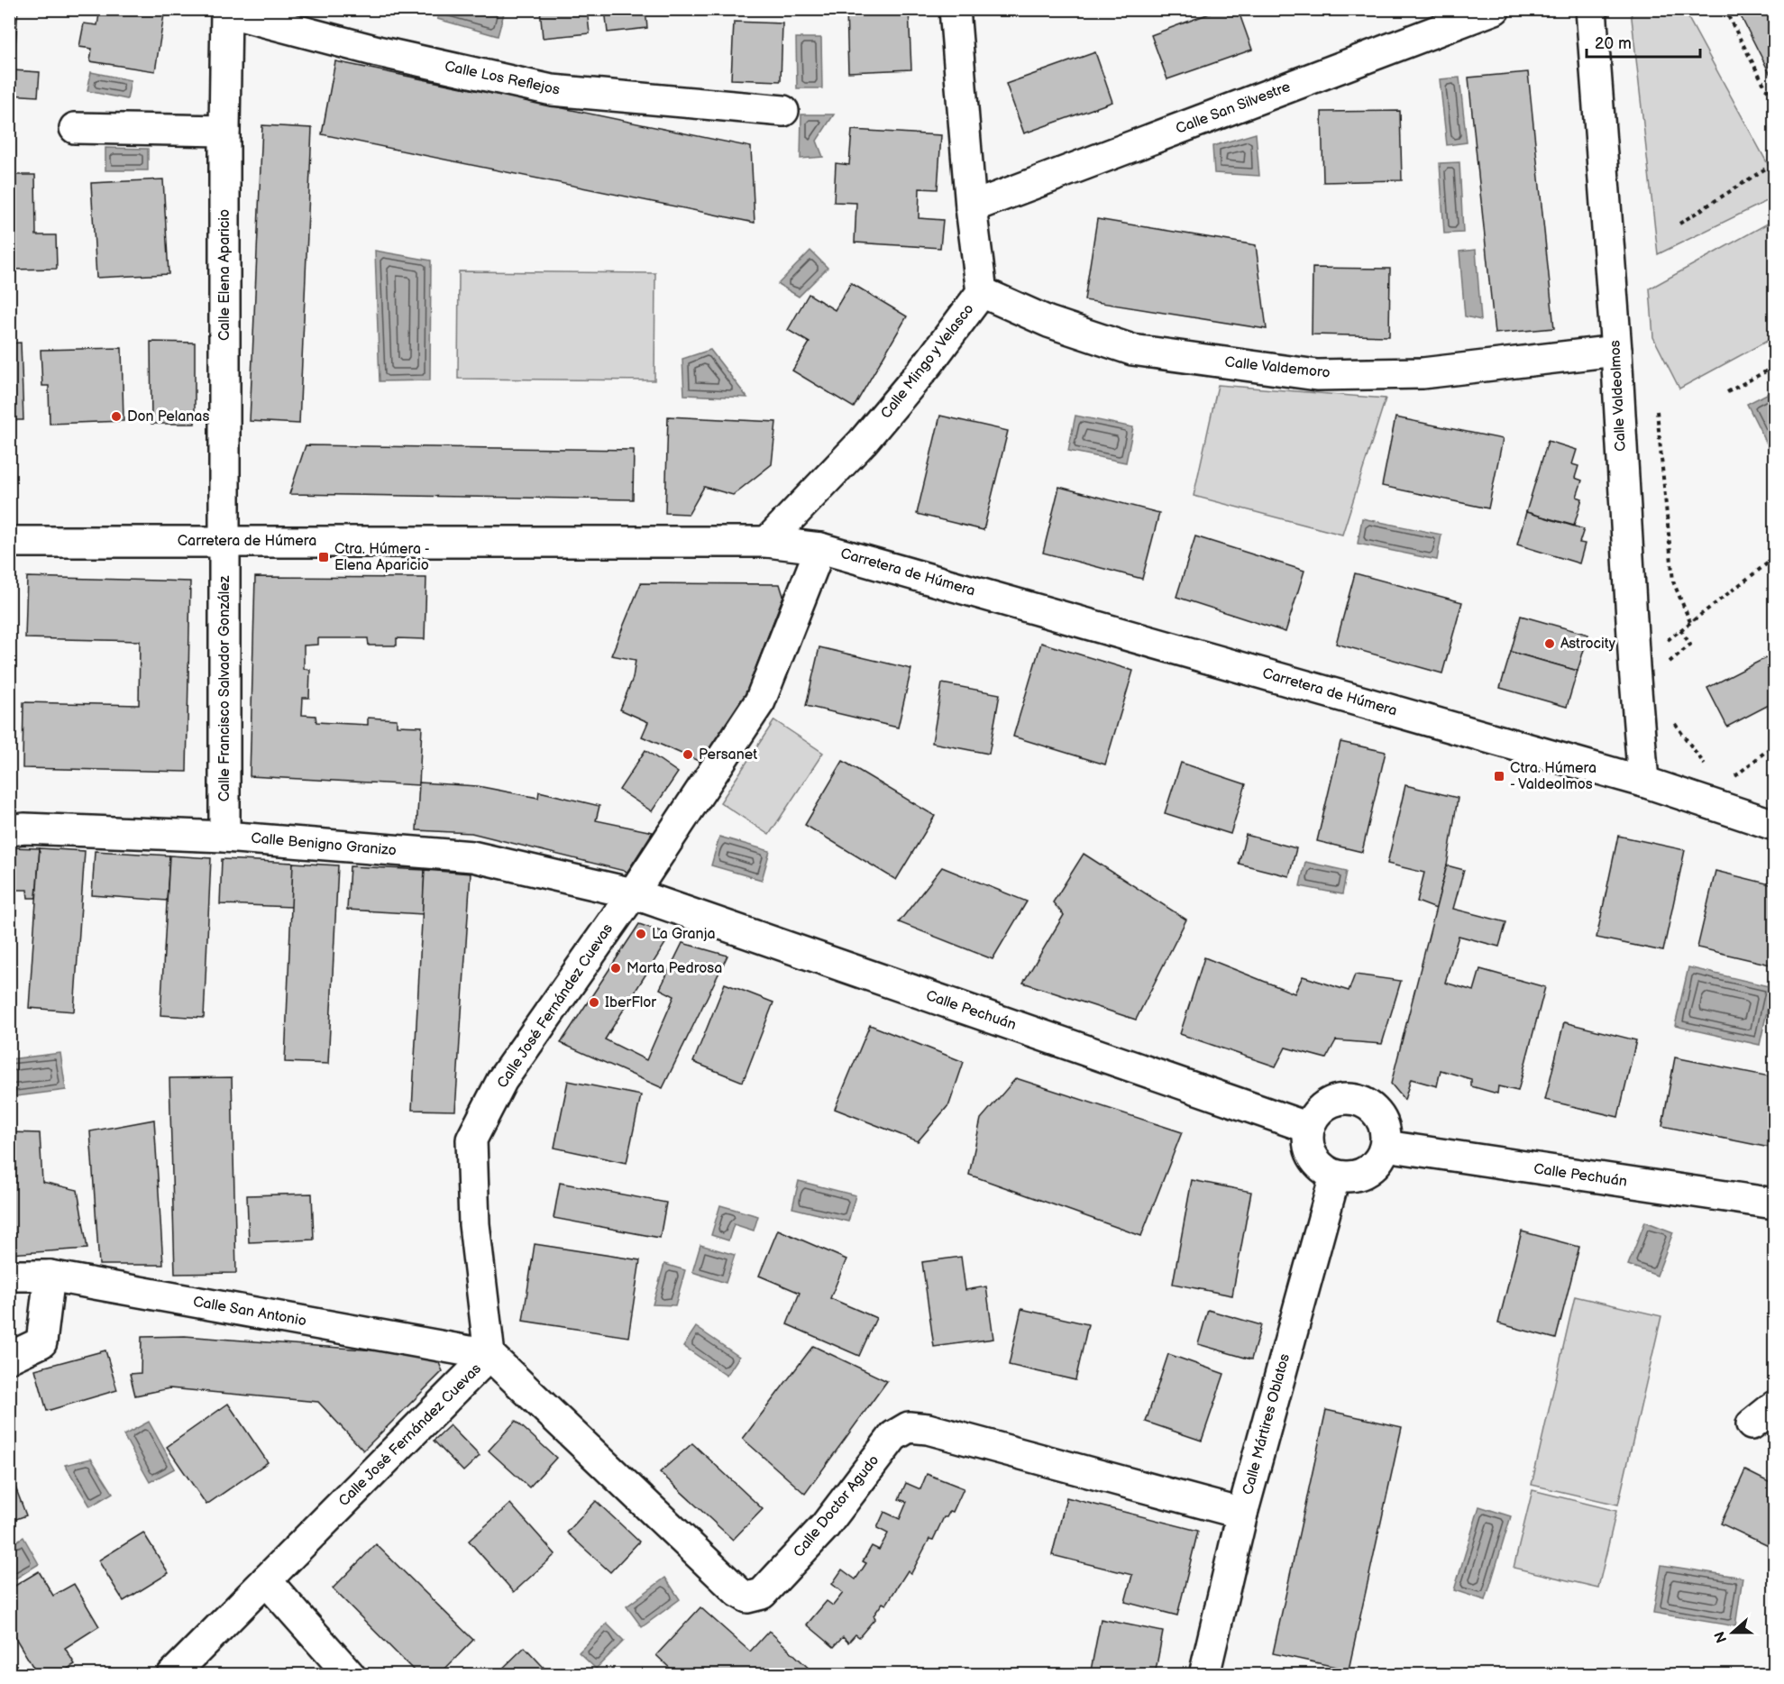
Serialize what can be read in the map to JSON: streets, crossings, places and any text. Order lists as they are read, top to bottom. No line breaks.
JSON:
{"streets":{"street":["Calle Los Reflejos","Calle San Silvestre","Calle Elena Aparicio","Calle Mingo y Velasco","Calle Valdemoro","Calle Valdeolmos","Carretera de Húmera","Calle Francisco Salvador González","Calle Benigno Granizo","Calle José Fernández Cuevas","Calle Pechuán","Calle San Antonio","Calle Mártires Oblatos","Calle Doctor Agudo"]},"crossings":[["Calle Los Reflejos","Calle Elena Aparicio"],["Calle San Silvestre","Calle Mingo y Velasco"],["Calle Elena Aparicio","Carretera de Húmera"],["Calle Elena Aparicio","Calle Francisco Salvador González"],["Calle Mingo y Velasco","Calle Valdemoro"],["Calle Mingo y Velasco","Carretera de Húmera"],["Calle Valdemoro","Calle Valdeolmos"],["Calle Valdeolmos","Carretera de Húmera"],["Carretera de Húmera","Calle Francisco Salvador González"],["Carretera de Húmera","Calle José Fernández Cuevas"],["Calle Francisco Salvador González","Calle Benigno Granizo"],["Calle Benigno Granizo","Calle José Fernández Cuevas"],["Calle Benigno Granizo","Calle Pechuán"],["Calle José Fernández Cuevas","Calle Pechuán"],["Calle José Fernández Cuevas","Calle San Antonio"],["Calle José Fernández Cuevas","Calle Doctor Agudo"],["Calle Pechuán","Calle Mártires Oblatos"],["Calle San Antonio","Calle Doctor Agudo"],["Calle Mártires Oblatos","Calle Doctor Agudo"]],"places":{"other":["Don Pelanas","Astrocity","Persanet","La Granja","Marta Pedrosa","IberFlor"],"transit":["Ctra. Húmera - Elena Aparicio","Ctra. Húmera - Valdeolmos"]},"scale_bar":"20 m","north":"left"}
